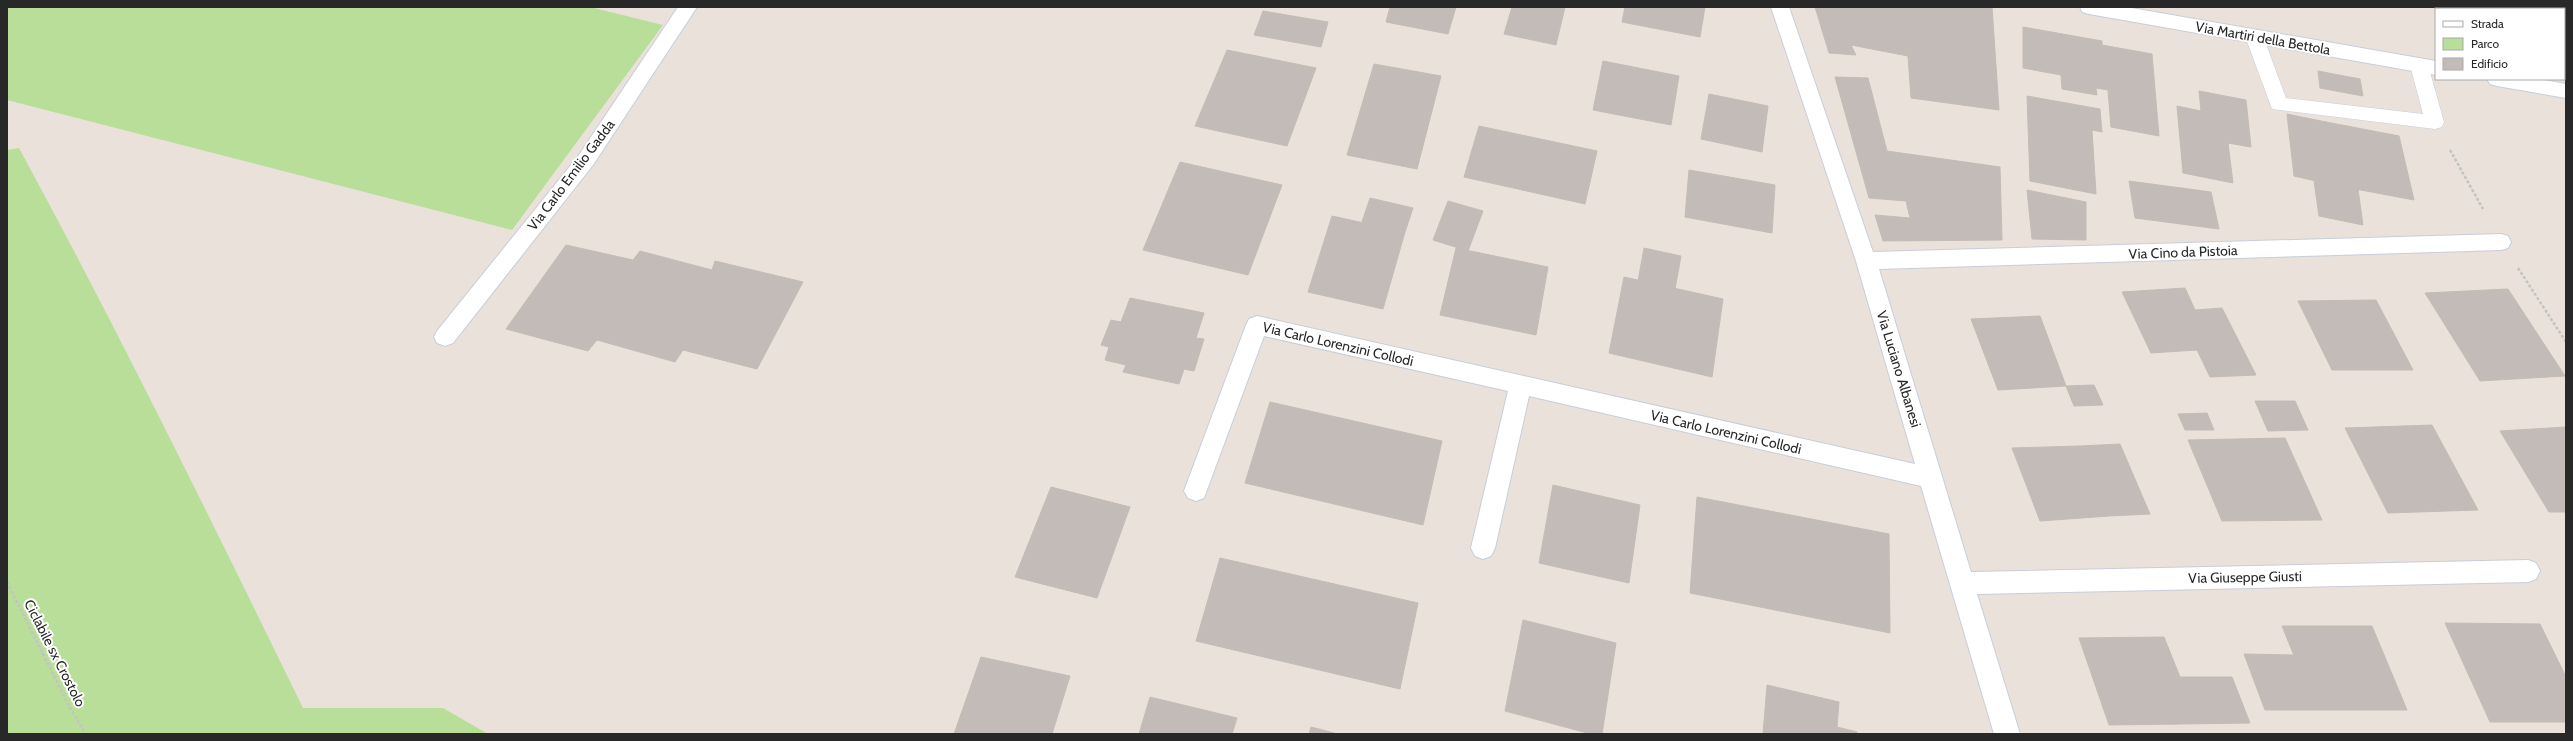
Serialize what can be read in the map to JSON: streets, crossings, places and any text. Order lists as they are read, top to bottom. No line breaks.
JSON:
{"streets":{"street":["Via Martiri della Bettola","Via Carlo Emilio Gadda","Via Cino da Pistoia","Via Carlo Lorenzini Collodi","Via Luciano Albanesi","Via Giuseppe Giusti"],"path":["Ciclabile sx Crostolo"]},"crossings":[["Via Cino da Pistoia","Via Luciano Albanesi"],["Via Carlo Lorenzini Collodi","Via Luciano Albanesi"],["Via Luciano Albanesi","Via Giuseppe Giusti"]],"legend":["Strada","Parco","Edificio"]}
